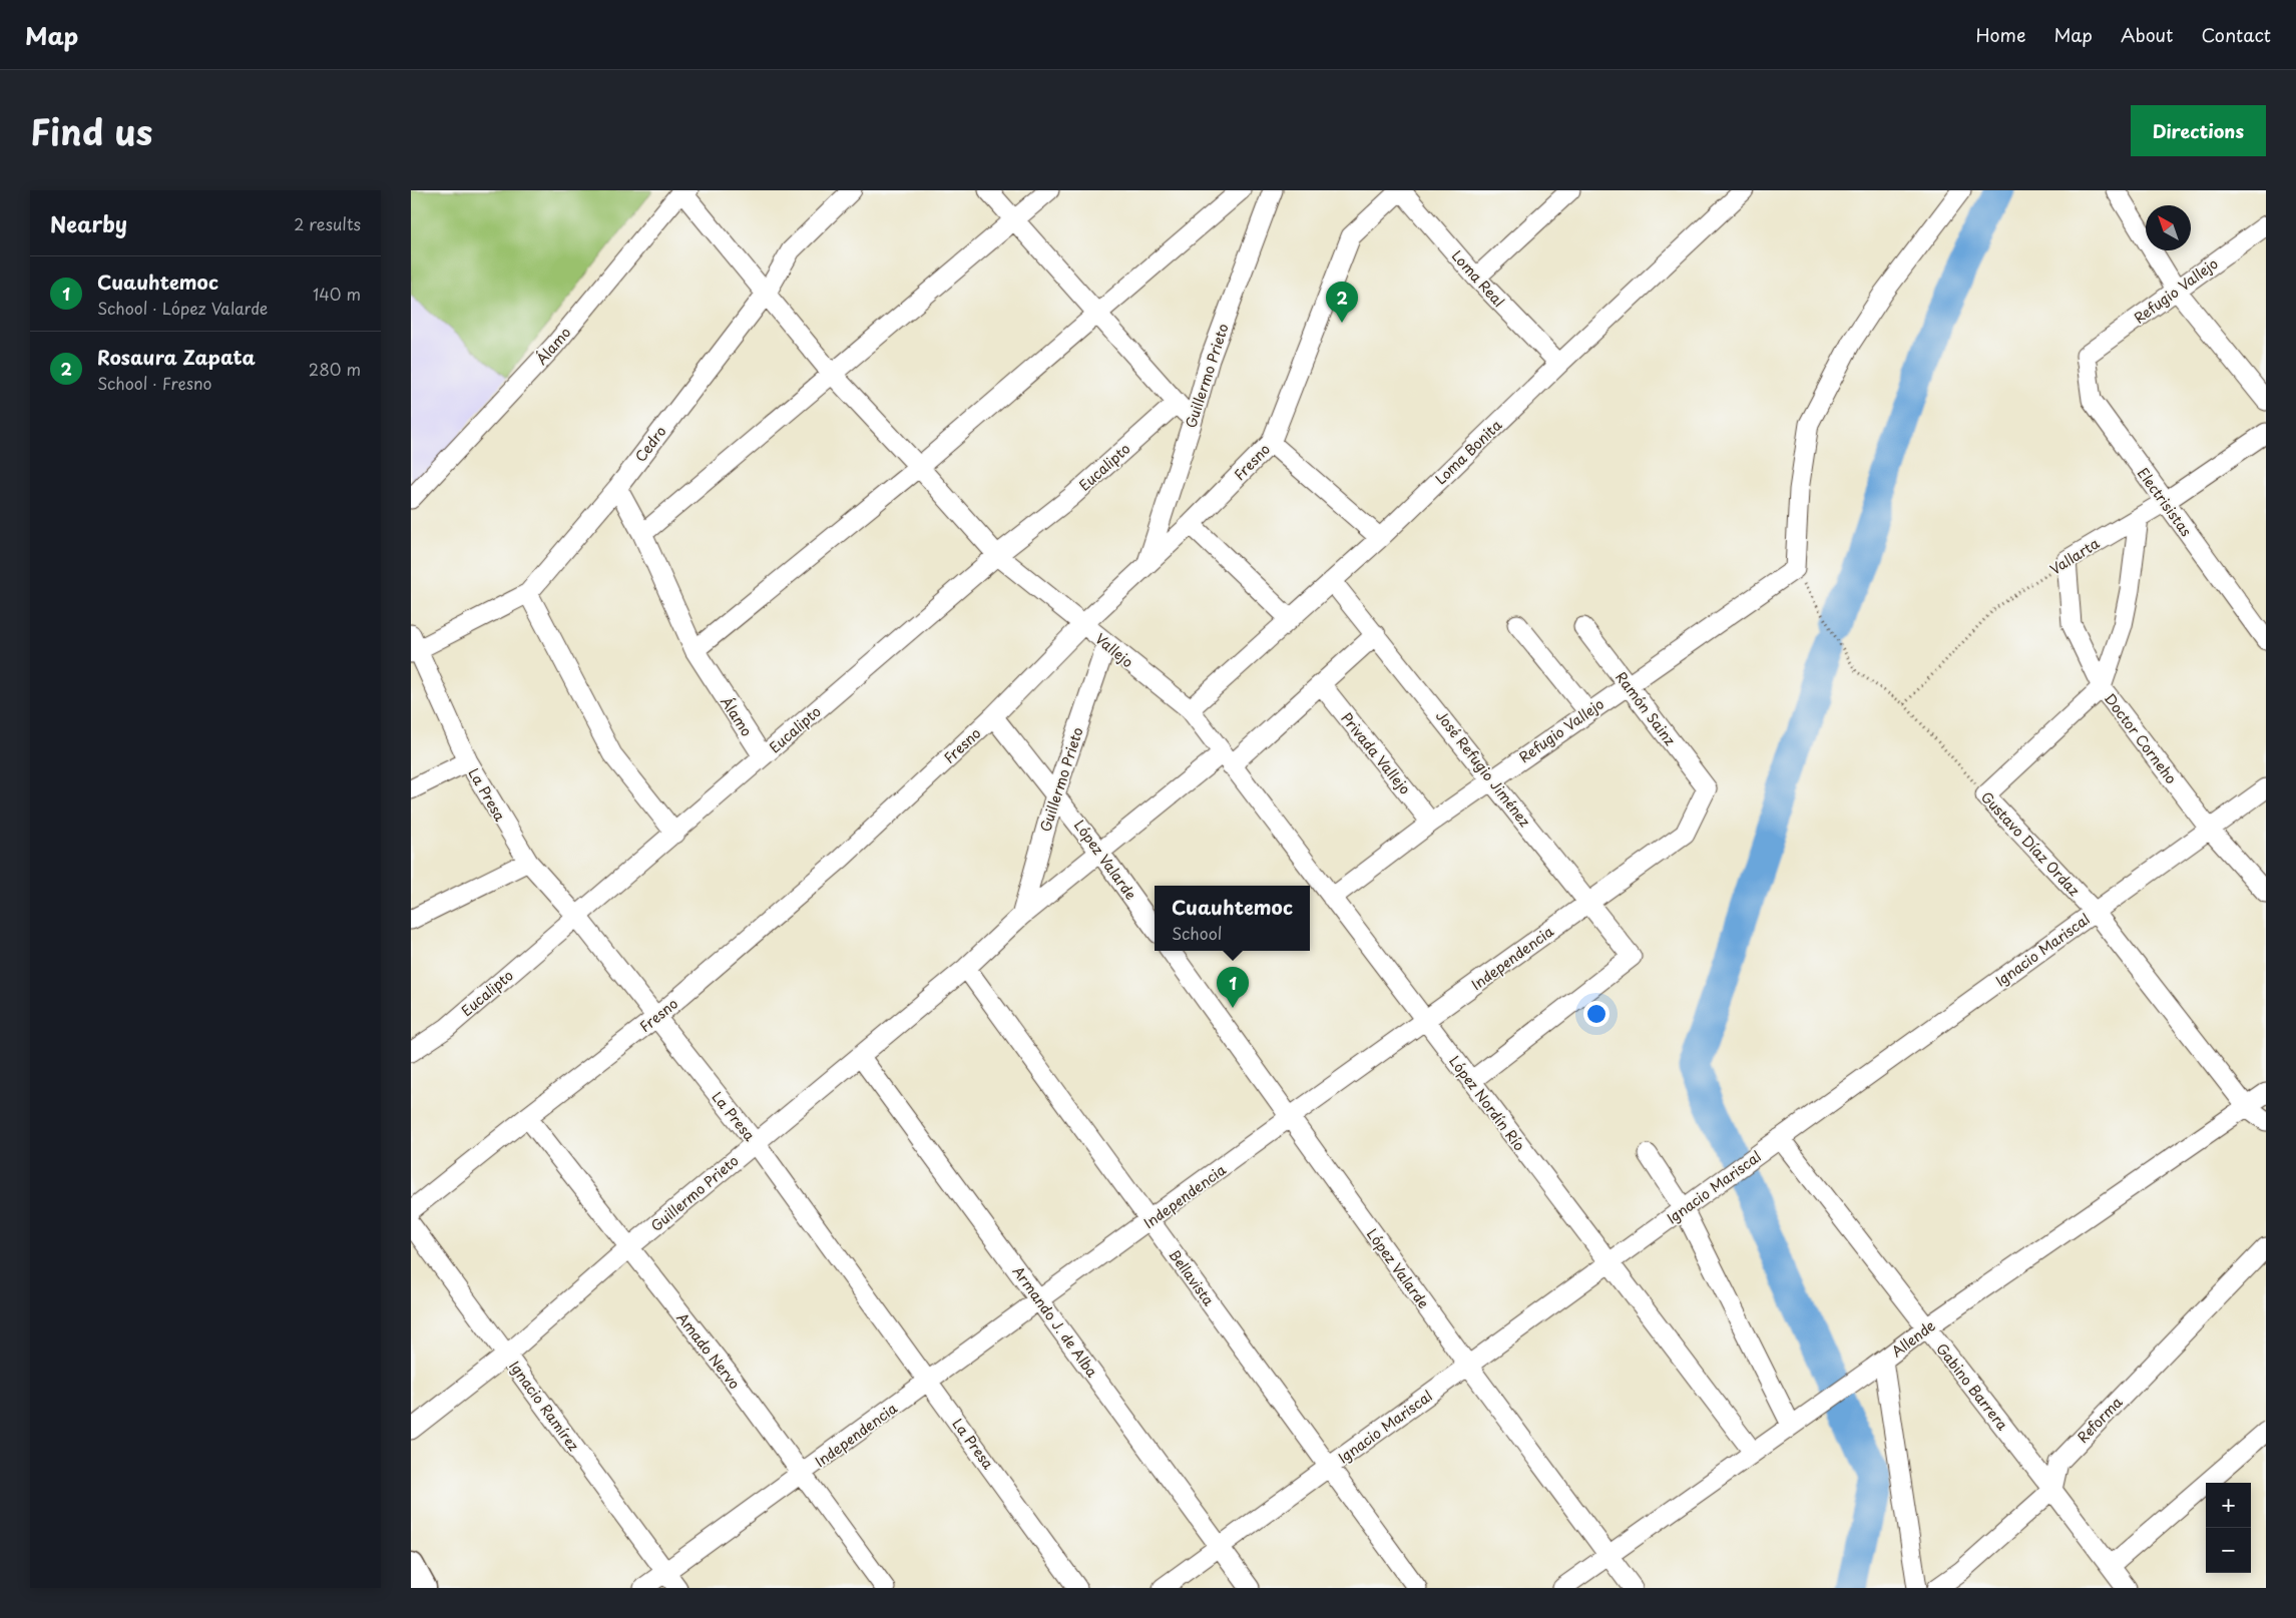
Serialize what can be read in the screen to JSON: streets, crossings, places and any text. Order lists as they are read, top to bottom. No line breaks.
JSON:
{"streets":{"street":["Loma Real","Refugio Vallejo","Álamo","Guillermo Prieto","Cedro","Loma Bonita","Fresno","Eucalipto","Electrisistas","Vallarta","Vallejo","Ramón Sainz","Doctor Corneho","Privada Vallejo","José Refugio Jiménez","La Presa","Gustavo Díaz Ordaz","López Valarde","Ignacio Mariscal","Independencia","López Nordín Río","Bellavista","Armando J. de Alba","Allende","Amado Nervo","Gabino Barrera","Ignacio Ramírez","Reforma"]},"crossings":[["Loma Real","Loma Bonita"],["Loma Real","Fresno"],["Refugio Vallejo","Electrisistas"],["Refugio Vallejo","Ramón Sainz"],["Refugio Vallejo","Privada Vallejo"],["Refugio Vallejo","José Refugio Jiménez"],["Refugio Vallejo","Gustavo Díaz Ordaz"],["Refugio Vallejo","López Nordín Río"],["Álamo","Cedro"],["Álamo","Eucalipto"],["Álamo","Vallejo"],["Guillermo Prieto","Fresno"],["Guillermo Prieto","Vallejo"],["Guillermo Prieto","Privada Vallejo"],["Guillermo Prieto","José Refugio Jiménez"],["Guillermo Prieto","La Presa"],["Guillermo Prieto","López Valarde"],["Guillermo Prieto","López Nordín Río"],["Guillermo Prieto","Bellavista"],["Guillermo Prieto","Armando J. de Alba"],["Guillermo Prieto","Amado Nervo"],["Guillermo Prieto","Ignacio Ramírez"],["Cedro","Vallejo"],["Cedro","La Presa"],["Loma Bonita","Vallejo"],["Loma Bonita","José Refugio Jiménez"],["Fresno","Vallejo"],["Fresno","La Presa"],["Fresno","López Valarde"],["Fresno","Amado Nervo"],["Eucalipto","Vallejo"],["Eucalipto","La Presa"],["Electrisistas","Vallarta"],["Vallarta","Doctor Corneho"],["Vallarta","Gustavo Díaz Ordaz"],["Vallejo","López Nordín Río"],["Ramón Sainz","Independencia"],["Doctor Corneho","Ignacio Mariscal"],["José Refugio Jiménez","Independencia"],["José Refugio Jiménez","López Nordín Río"],["La Presa","Independencia"],["Gustavo Díaz Ordaz","Ignacio Mariscal"],["Gustavo Díaz Ordaz","Allende"],["López Valarde","Ignacio Mariscal"],["López Valarde","Independencia"],["López Valarde","Allende"],["Ignacio Mariscal","López Nordín Río"],["Ignacio Mariscal","Bellavista"],["Ignacio Mariscal","Armando J. de Alba"],["Ignacio Mariscal","Gabino Barrera"],["Independencia","López Nordín Río"],["Independencia","Bellavista"],["Independencia","Armando J. de Alba"],["Independencia","Amado Nervo"],["Independencia","Ignacio Ramírez"],["López Nordín Río","Allende"],["Allende","Gabino Barrera"],["Gabino Barrera","Reforma"]],"north":"top left","page":{"header":"Map","nav":["Home","Map","About","Contact"],"title":"Find us","buttons":"Directions","heading":["Nearby","2 results"],"list":[{"mark":"1","name":"Cuauhtemoc","note":"School · López Valarde","value":"140 m"},{"mark":"2","name":"Rosaura Zapata","note":"School · Fresno","value":"280 m"}],"pins":["2","1"],"popup":["Cuauhtemoc","School"],"map_buttons":["+","−"]}}
